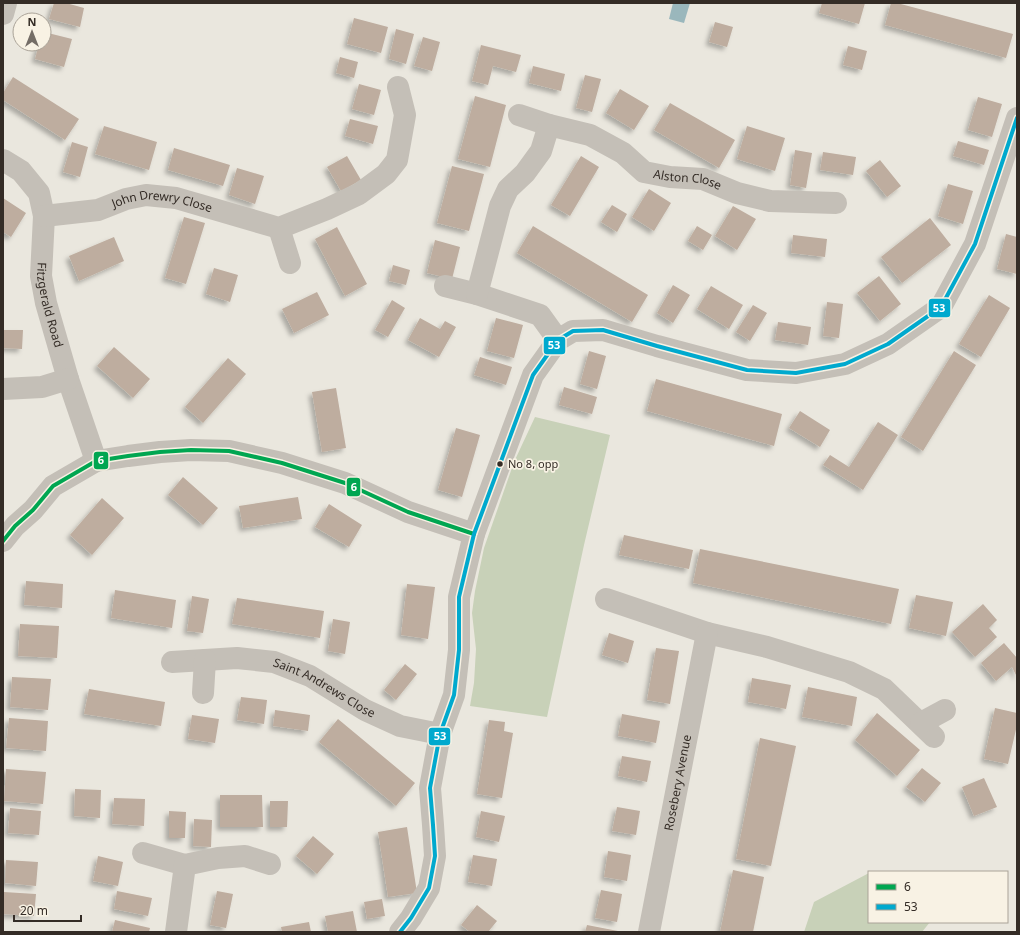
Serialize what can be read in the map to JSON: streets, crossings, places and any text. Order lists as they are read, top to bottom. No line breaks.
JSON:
{"streets":{"street":["Alston Close","John Drewry Close","Fitzgerald Road","Saint Andrews Close","Rosebery Avenue"]},"crossings":[["John Drewry Close","Fitzgerald Road"]],"places":["No 8, opp"],"lines":["transit line 53","transit line 6"],"legend":["6","53"],"scale_bar":"20 m","north":"top"}
